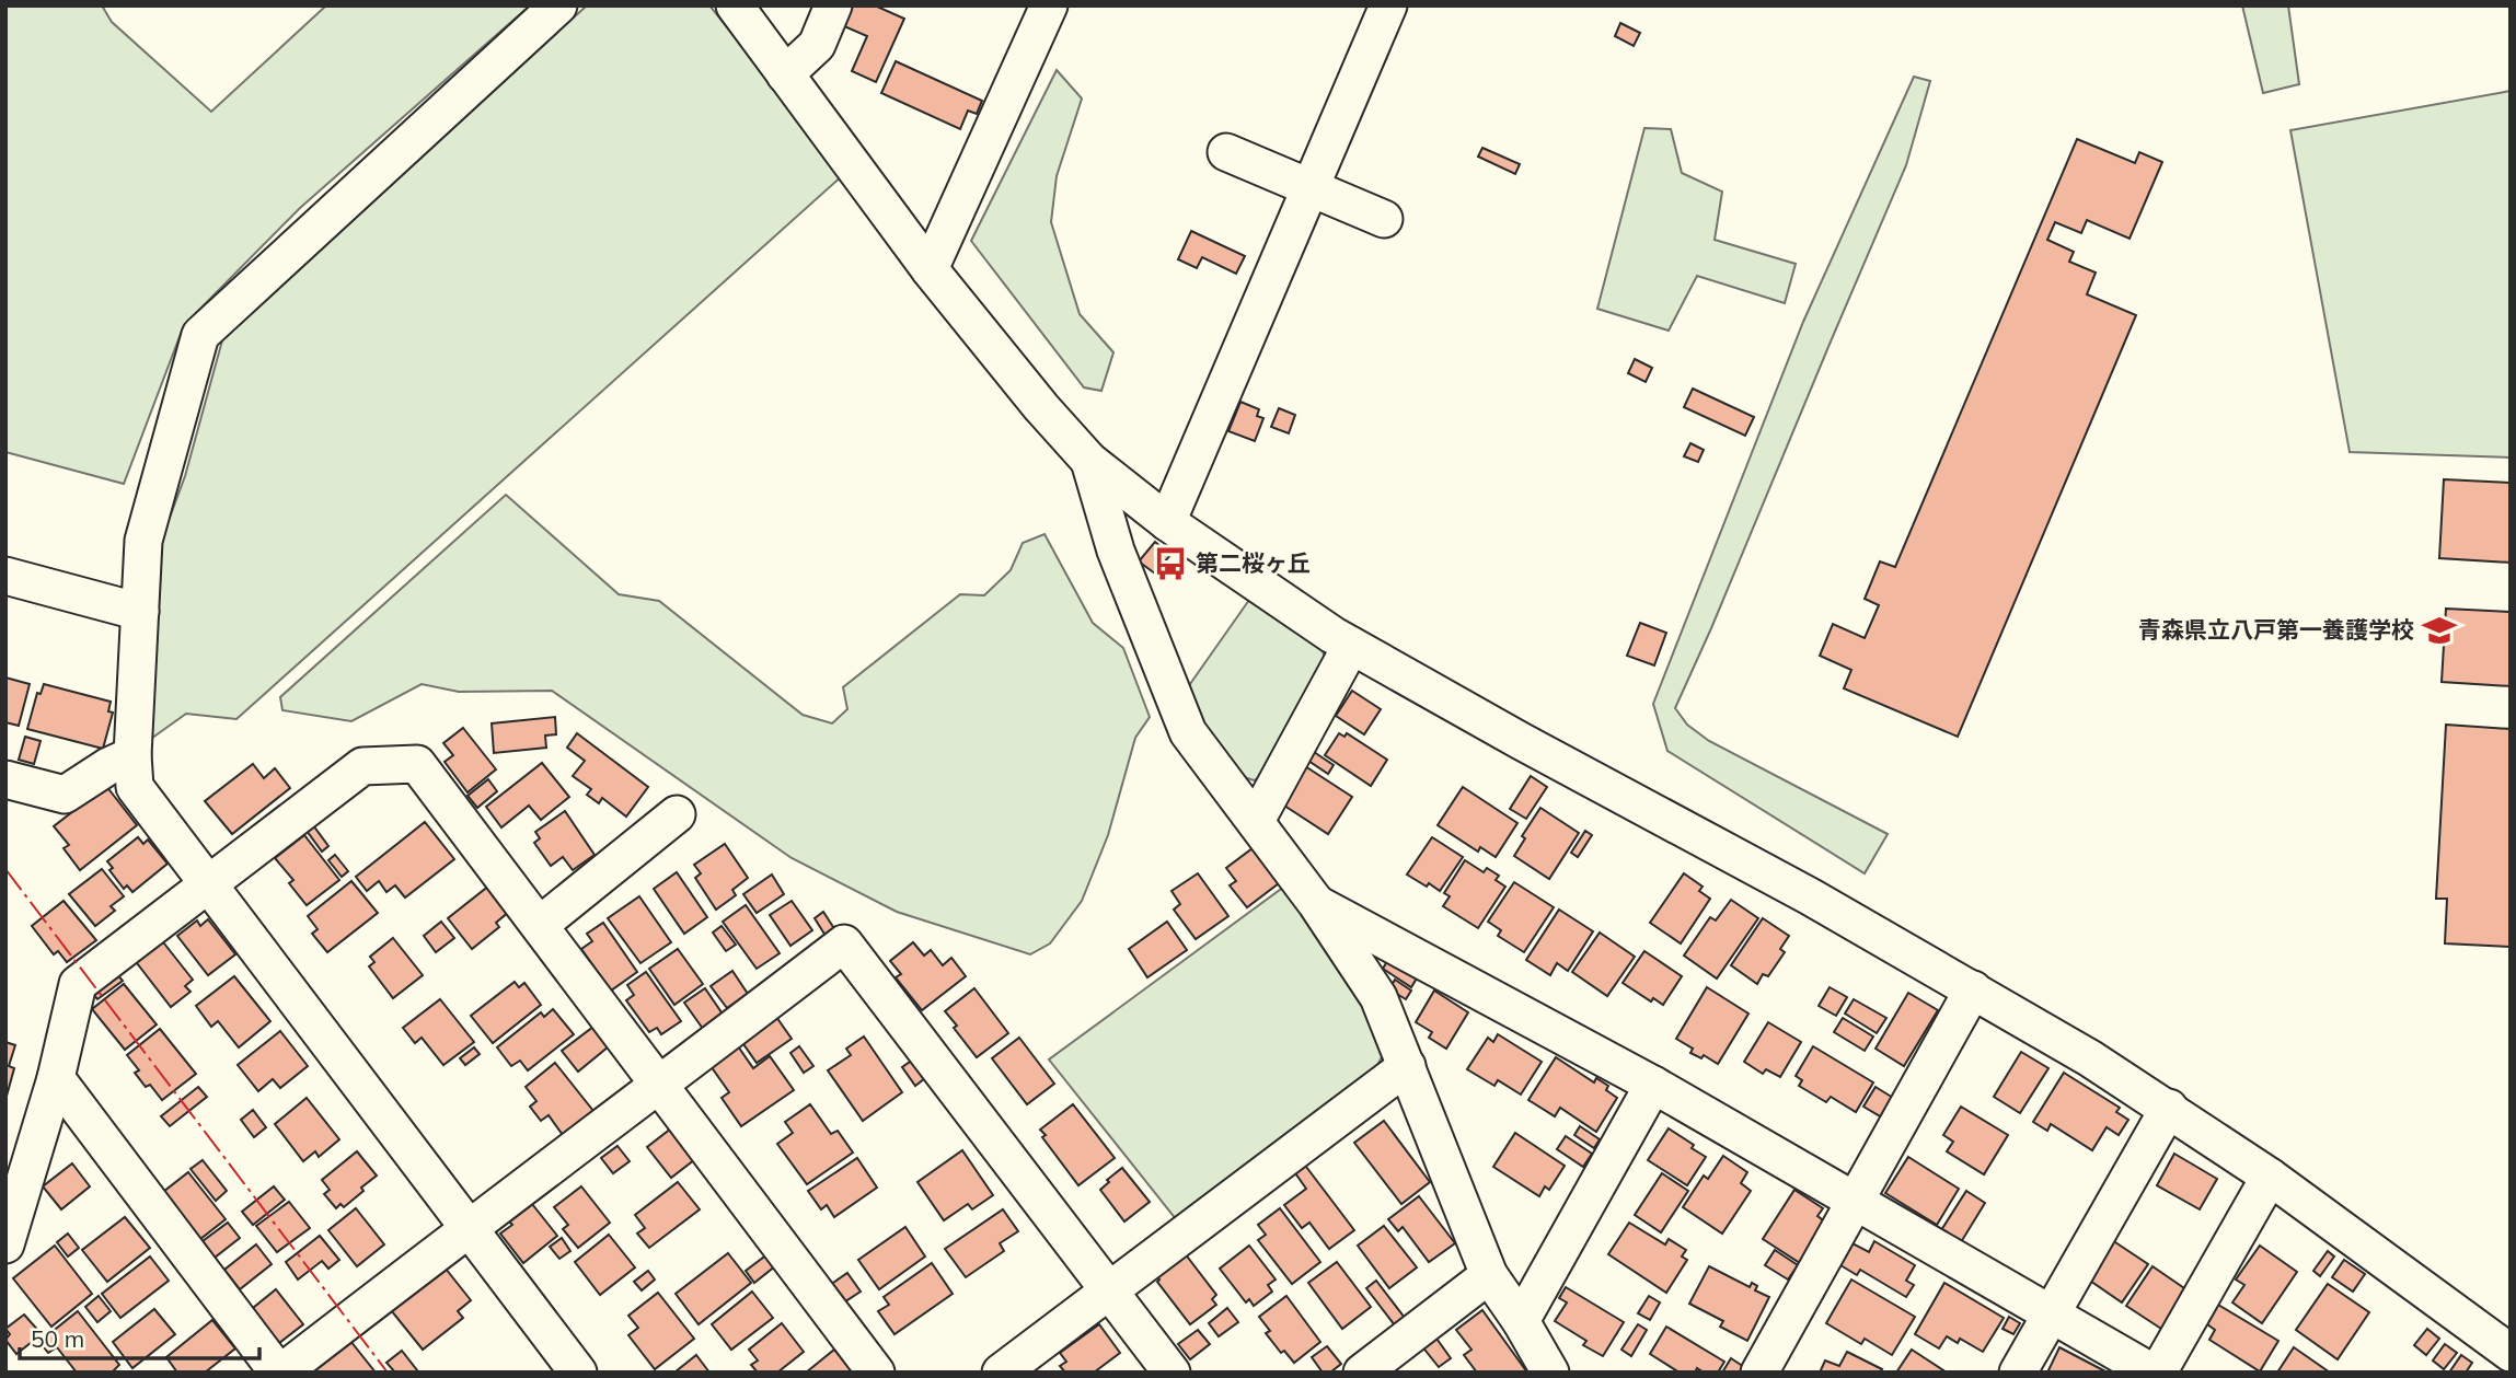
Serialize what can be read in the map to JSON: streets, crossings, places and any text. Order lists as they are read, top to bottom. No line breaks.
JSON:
{"places":{"bus stop":["第二桜ヶ丘"],"school or university":["青森県立八戸第一養護学校"]},"scale_bar":"50 m"}
